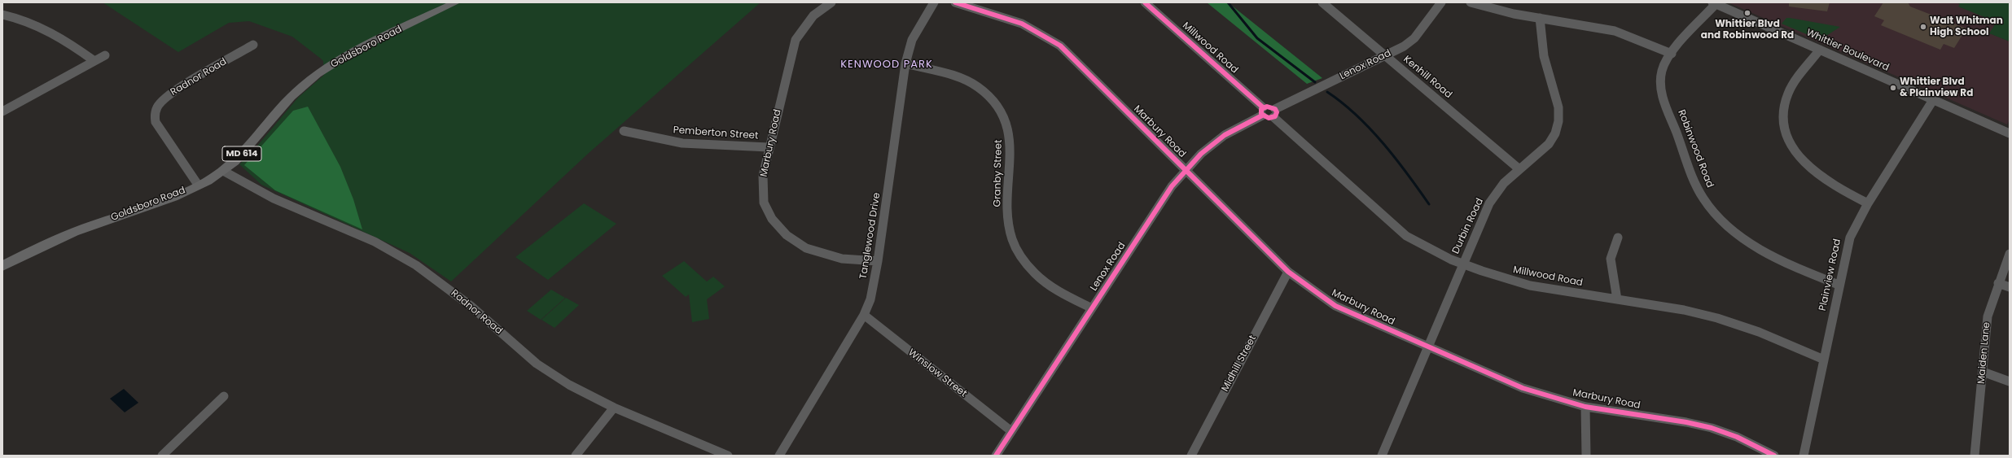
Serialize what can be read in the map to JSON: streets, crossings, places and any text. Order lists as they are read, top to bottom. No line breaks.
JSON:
{"streets":{"main road":["Goldsboro Road","MD 614"],"street":["Millwood Road","Whittier Boulevard","Lenox Road","Radnor Road","Kenhill Road","Marbury Road","Pemberton Street","Robinwood Road","Granby Street","Durbin Road","Tanglewood Drive","Plainview Road","Maiden Lane","Midhill Street","Winslow Street"]},"crossings":[["Goldsboro Road","Radnor Road"],["Millwood Road","Lenox Road"],["Millwood Road","Durbin Road"],["Millwood Road","Plainview Road"],["Whittier Boulevard","Robinwood Road"],["Whittier Boulevard","Plainview Road"],["Lenox Road","Kenhill Road"],["Lenox Road","Marbury Road"],["Lenox Road","Granby Street"],["Lenox Road","Winslow Street"],["Kenhill Road","Durbin Road"],["Marbury Road","Pemberton Street"],["Marbury Road","Durbin Road"],["Marbury Road","Tanglewood Drive"],["Marbury Road","Midhill Street"],["Robinwood Road","Plainview Road"],["Granby Street","Tanglewood Drive"],["Tanglewood Drive","Winslow Street"]],"districts":["KENWOOD PARK"],"places":["Whittier Blvd and Robinwood Rd","Walt Whitman High School","Whittier Blvd & Plainview Rd"]}
